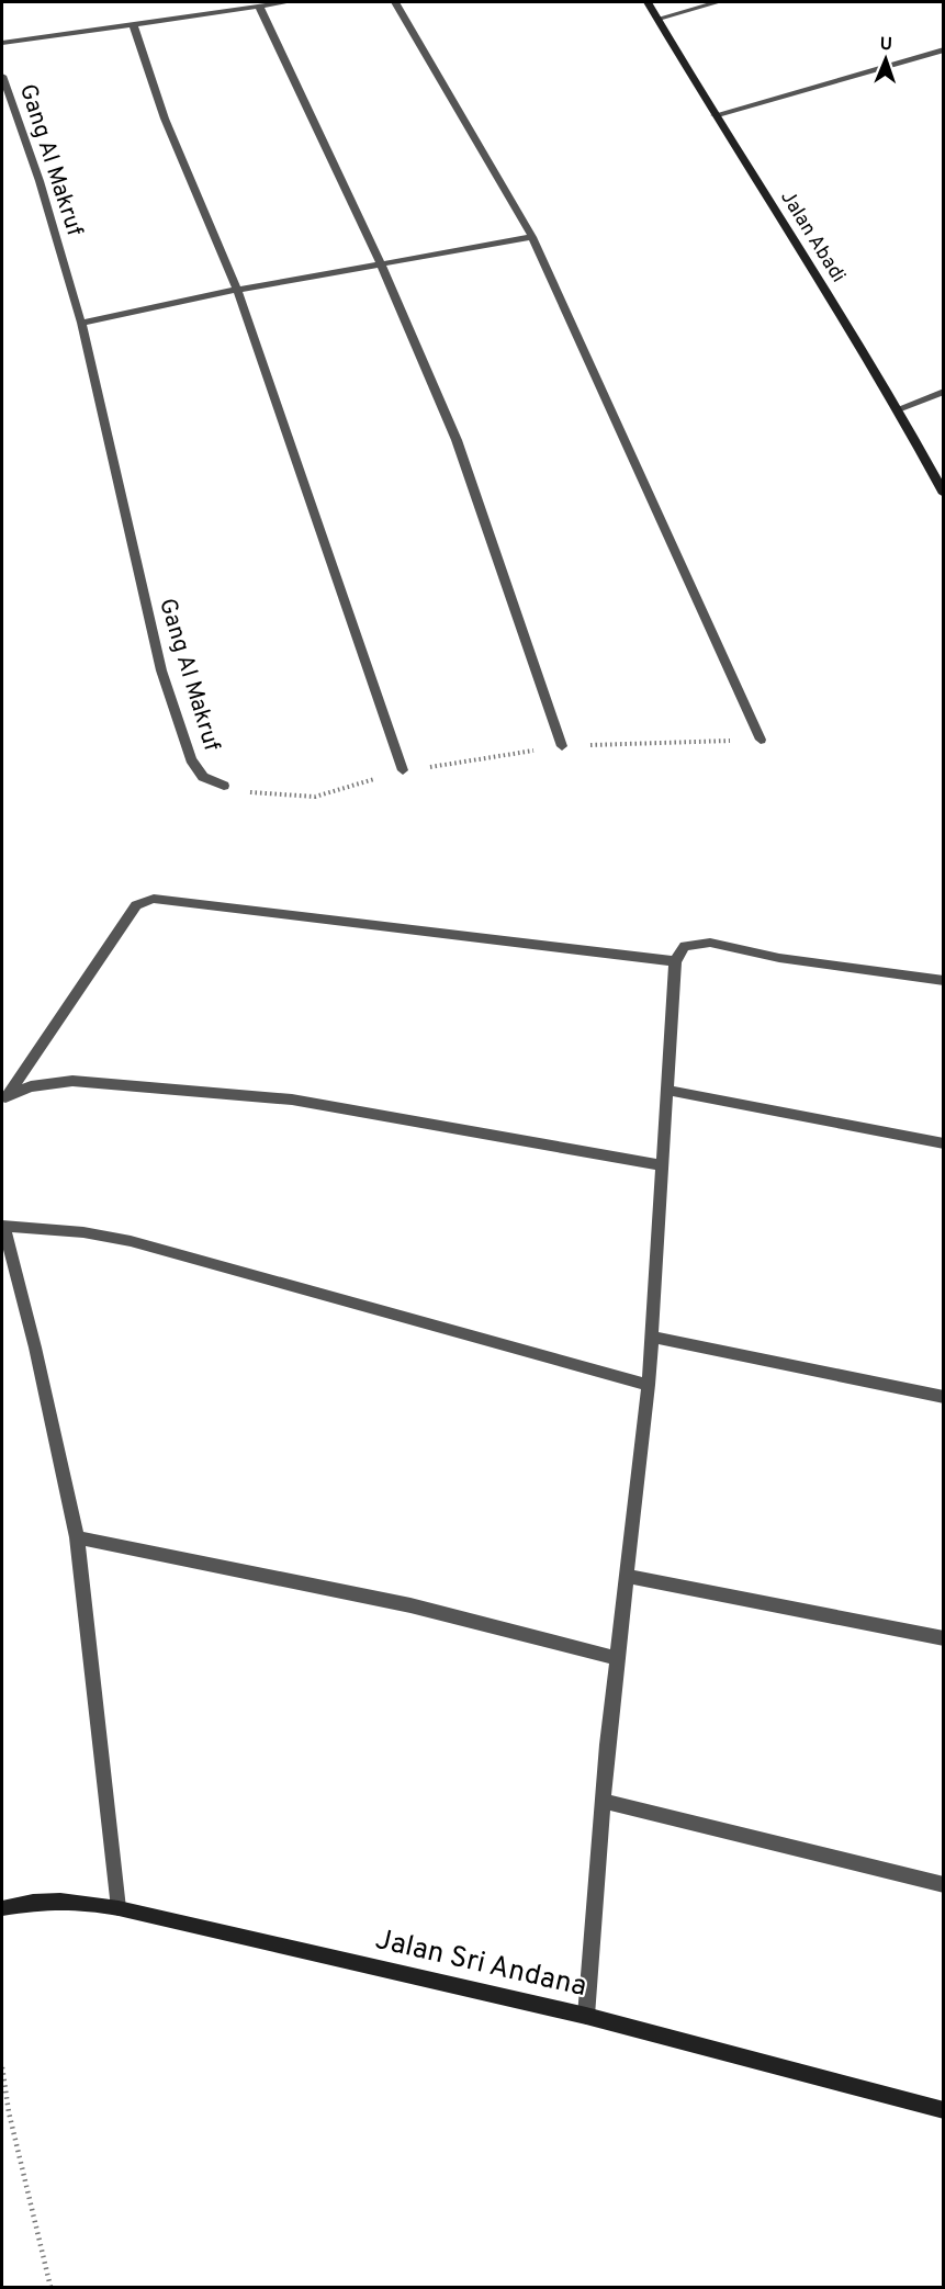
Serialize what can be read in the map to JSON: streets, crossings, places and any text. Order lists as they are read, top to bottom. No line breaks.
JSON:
{"streets":{"street":["Gang Al Makruf","Jalan Abadi","Jalan Sri Andana"]},"north":"top"}
